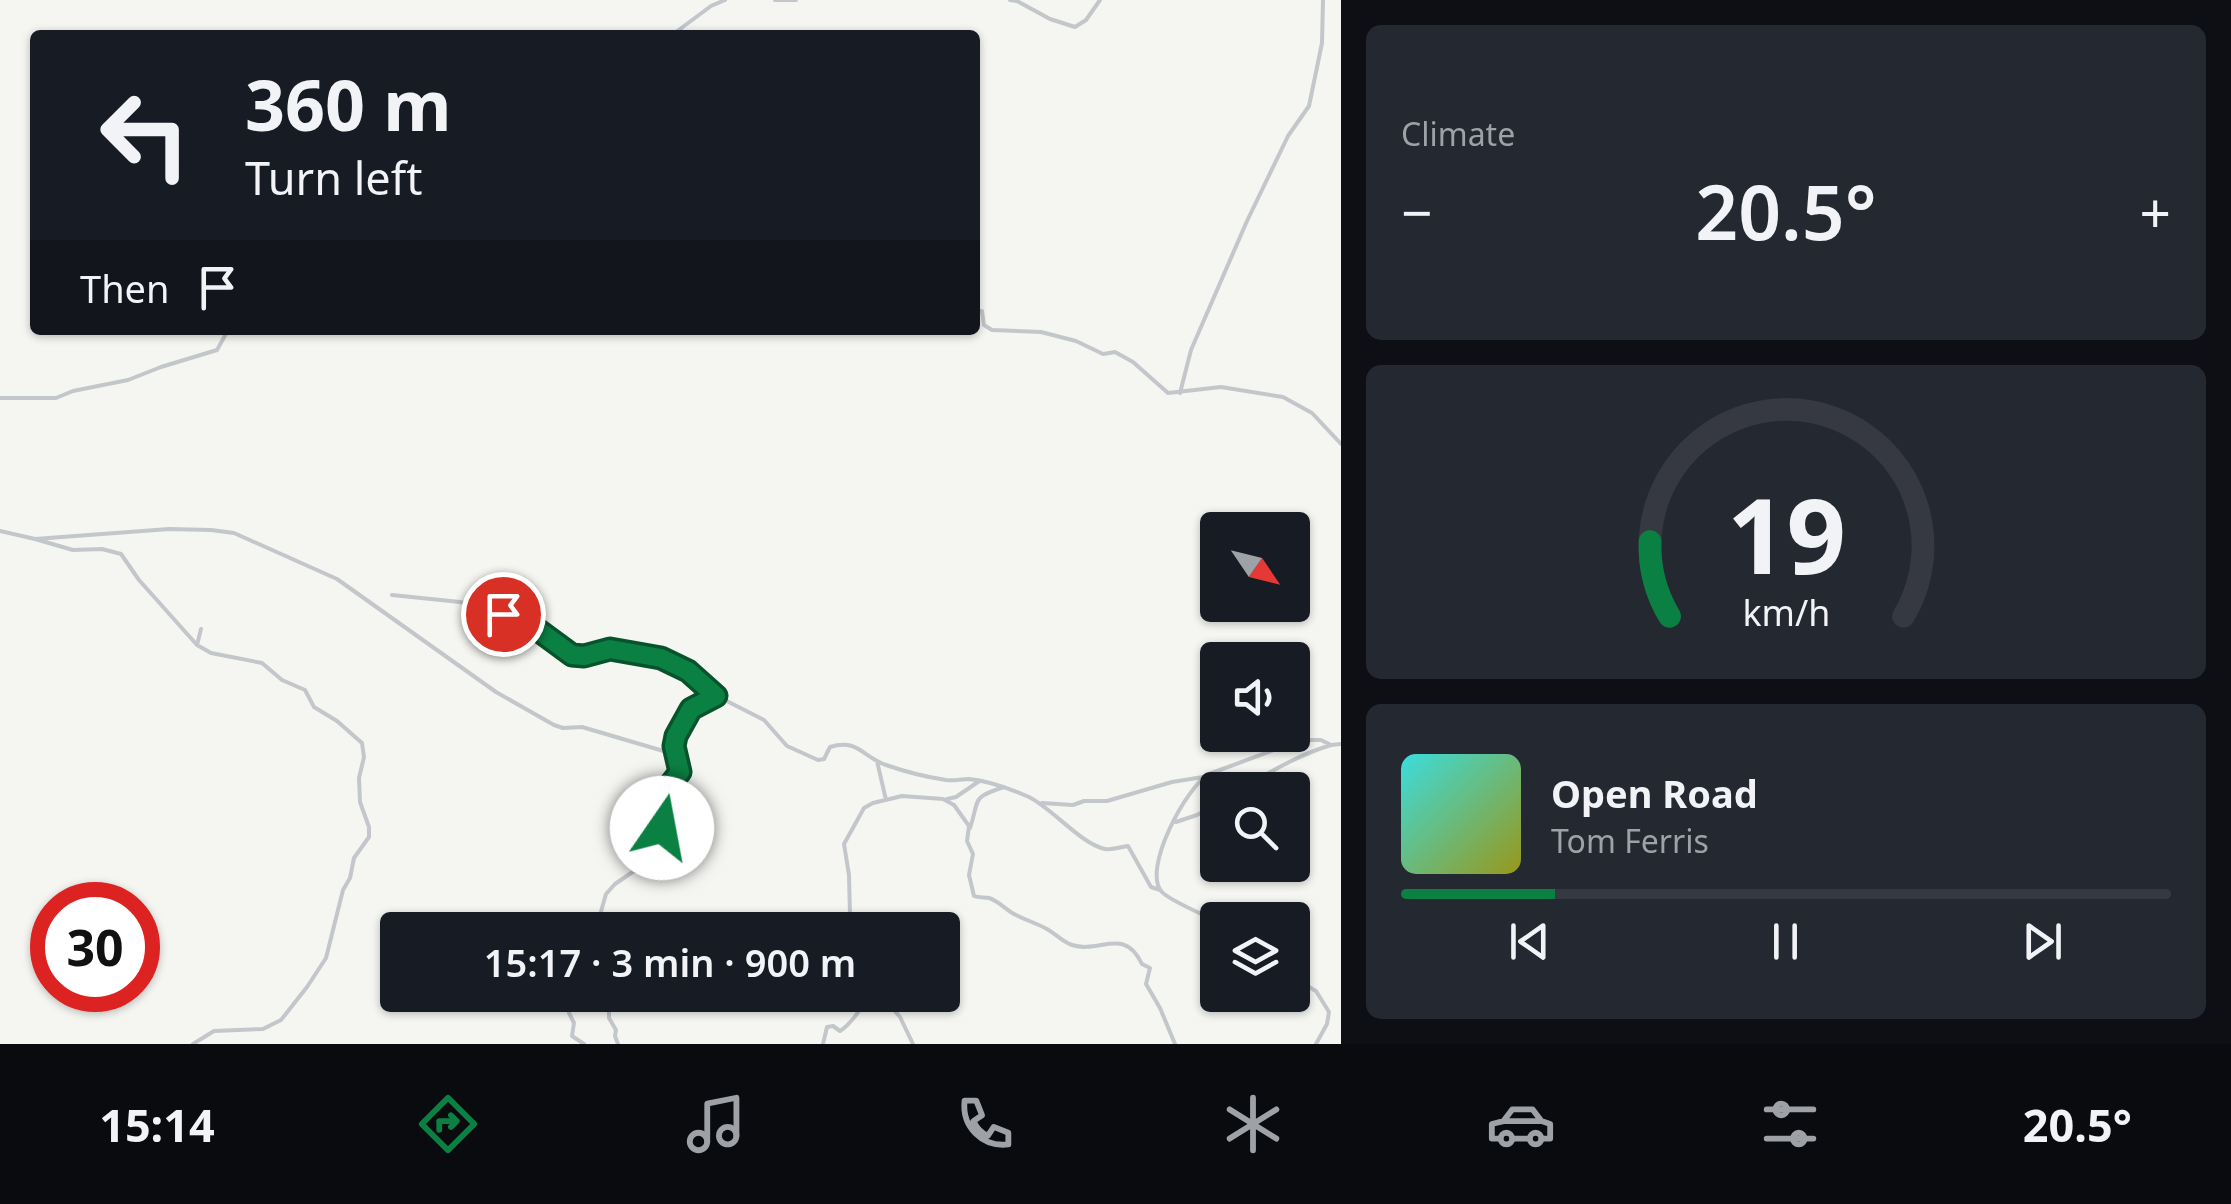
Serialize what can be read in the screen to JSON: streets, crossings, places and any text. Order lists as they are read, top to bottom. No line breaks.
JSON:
{"north":"bottom right","page":{"tile":"Climate","turn":["360 m","Turn left"],"heat":["−","20.5°","+"],"then":"Then","song":["Open Road","Tom Ferris"],"limit":"30","trip":"15:17 · 3 min · 900 m","tabs":["15:14","20.5°"],"gauge":["19","km/h"]}}
